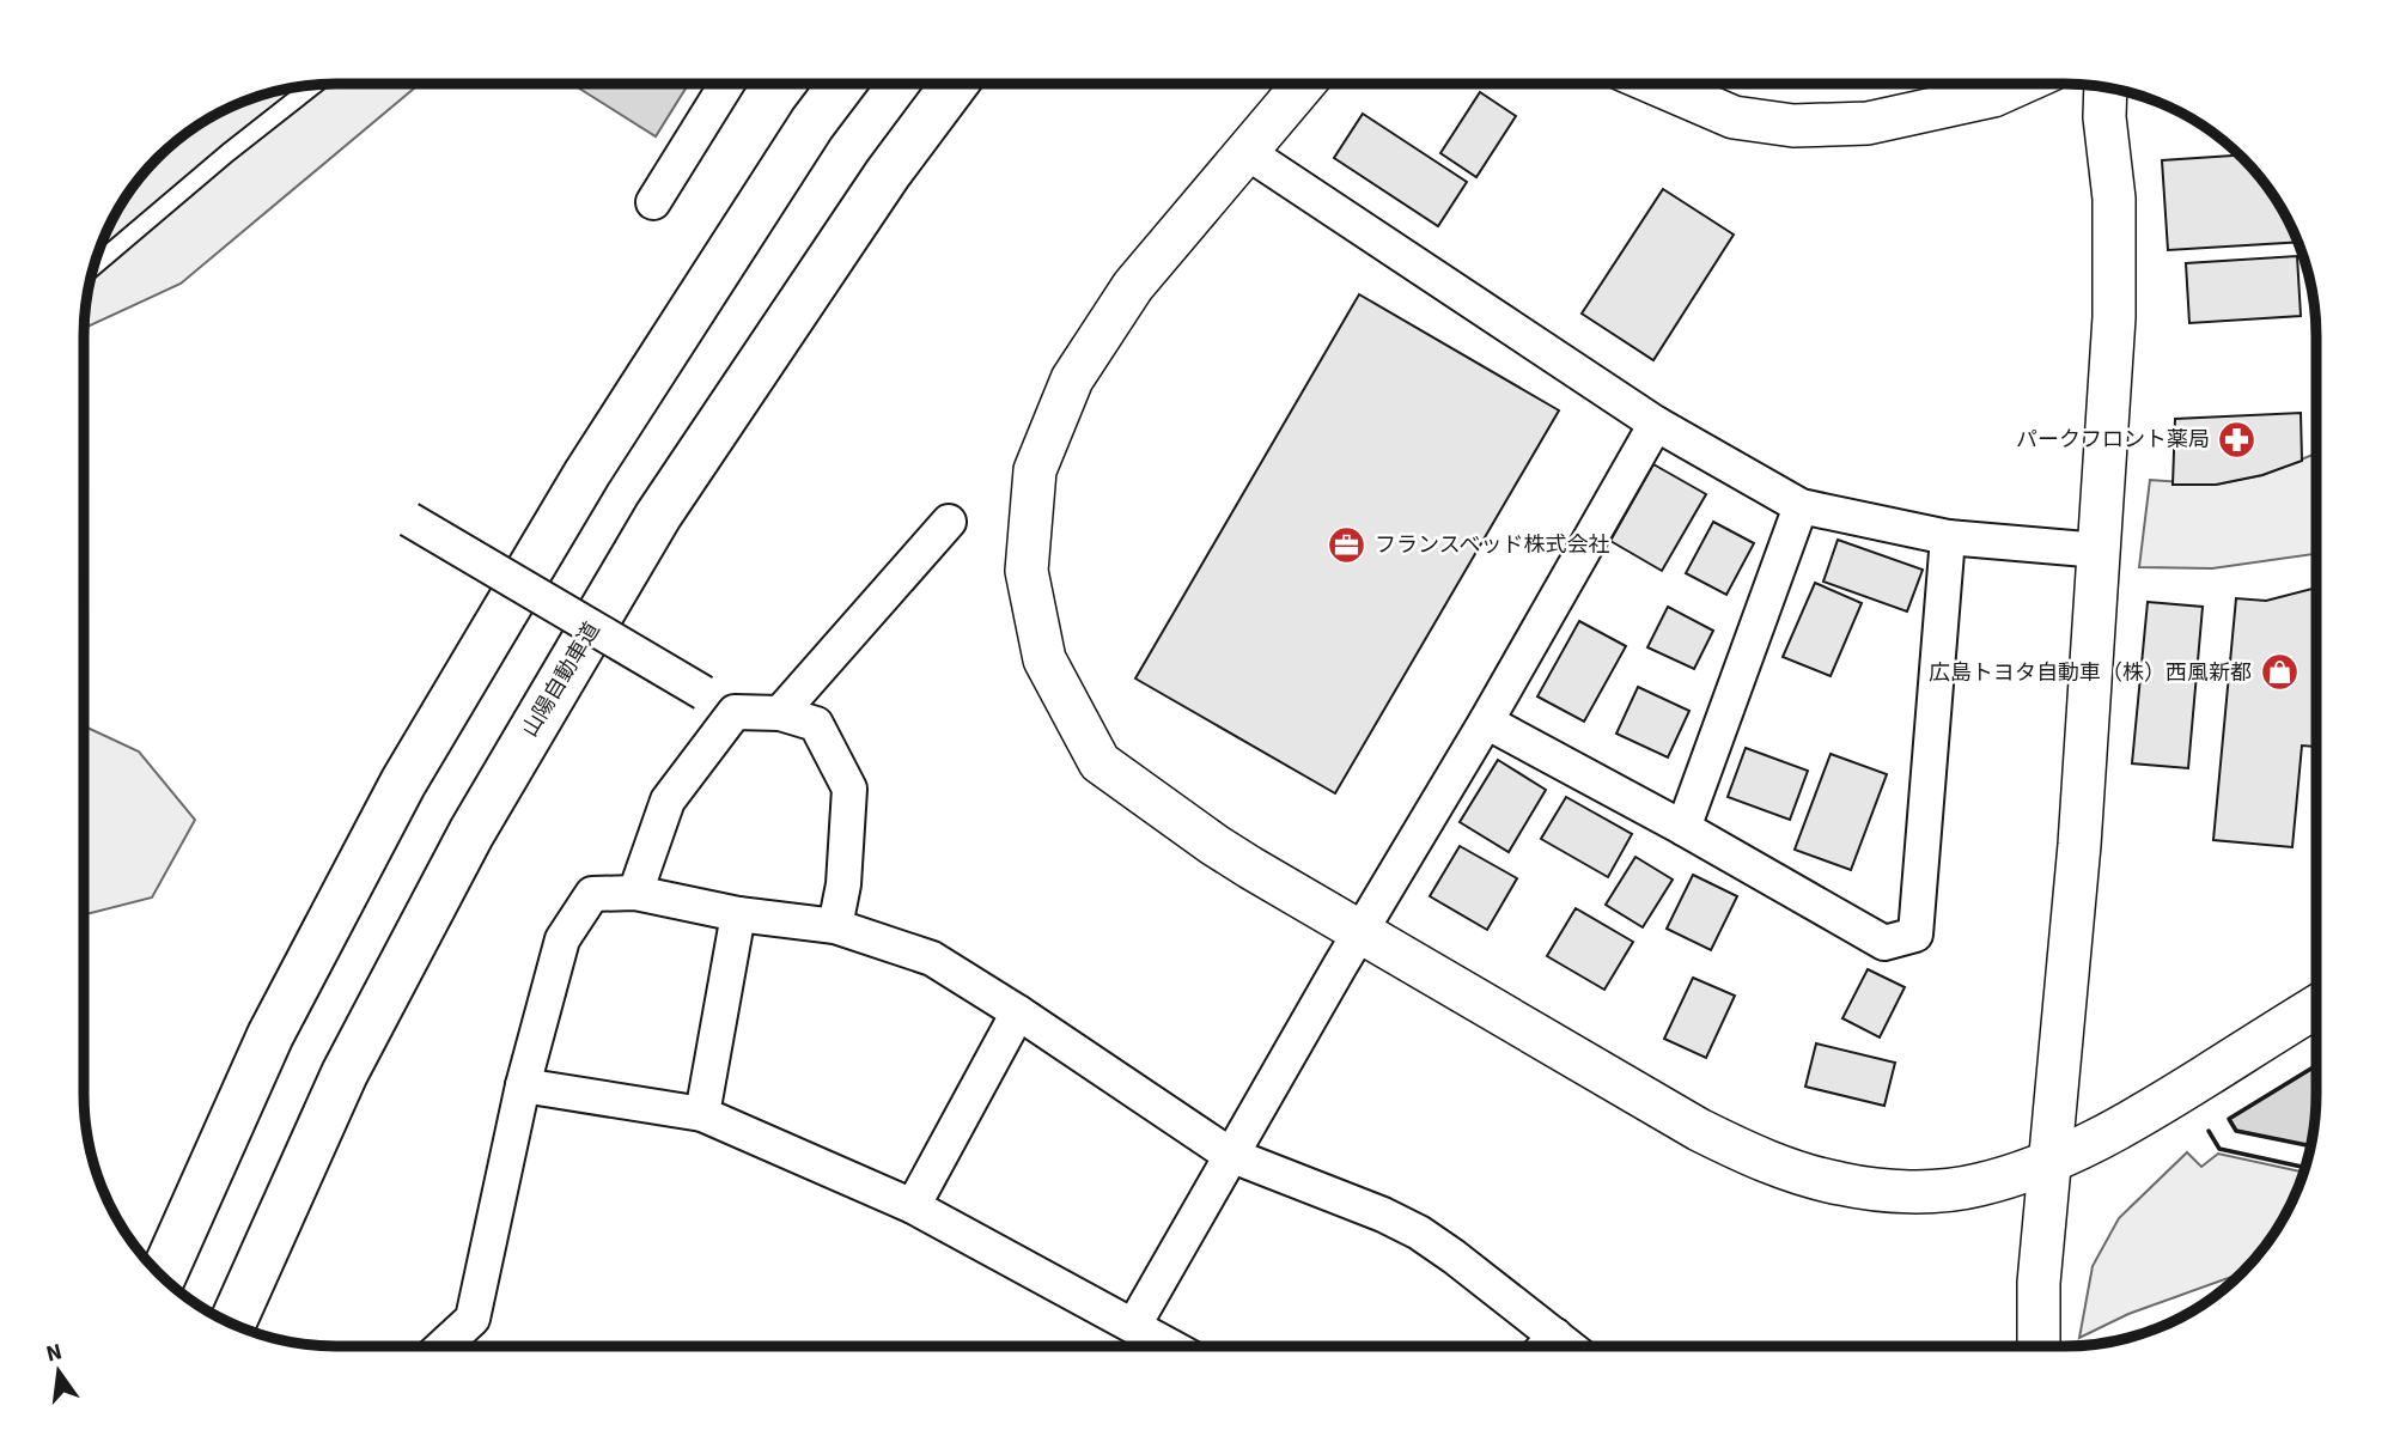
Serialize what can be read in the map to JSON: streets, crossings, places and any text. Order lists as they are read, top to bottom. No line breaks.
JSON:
{"streets":{"highway":["山陽自動車道"]},"places":{"pharmacy":["パークフロント薬局"],"office":["フランスベッド株式会社"],"shop":["広島トヨタ自動車（株）西風新都"]},"north":"top"}
